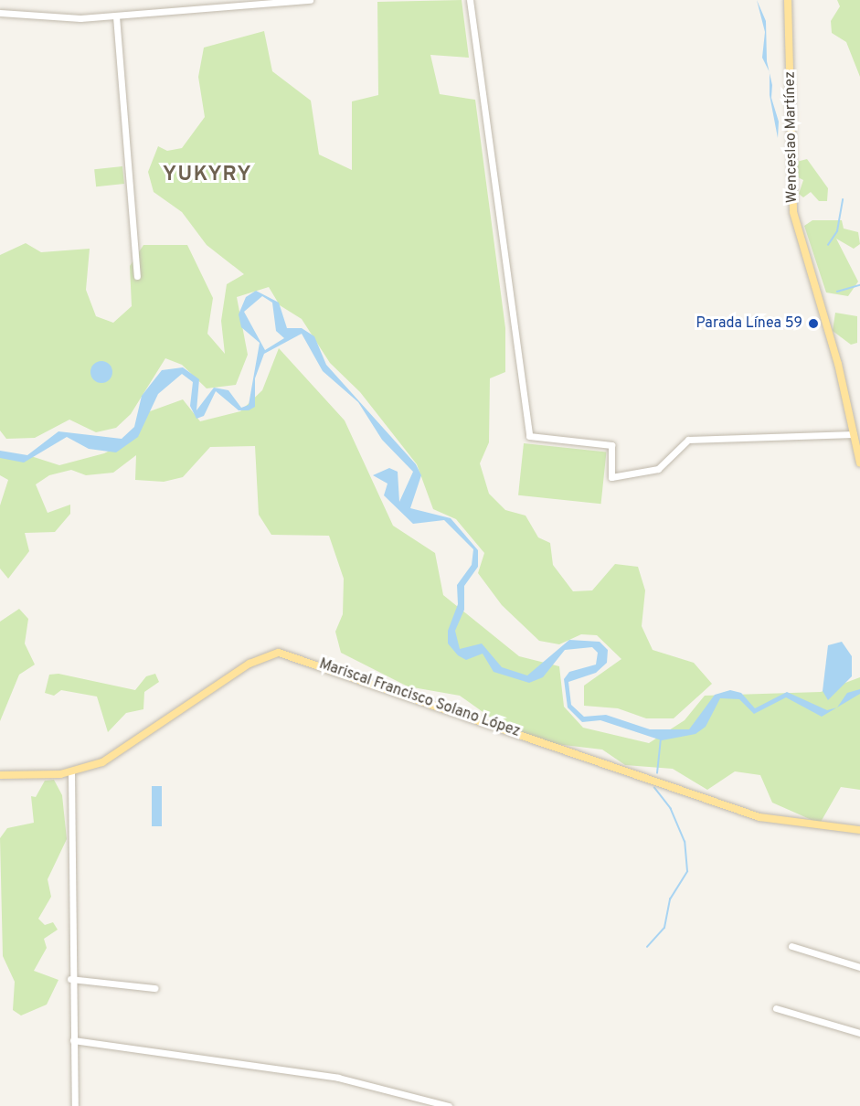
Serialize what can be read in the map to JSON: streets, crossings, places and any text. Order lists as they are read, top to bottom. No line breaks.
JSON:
{"streets":{"main road":["Wenceslao Martínez","Mariscal Francisco Solano López"]},"districts":["YUKYRY"],"places":["Parada Línea 59"]}
